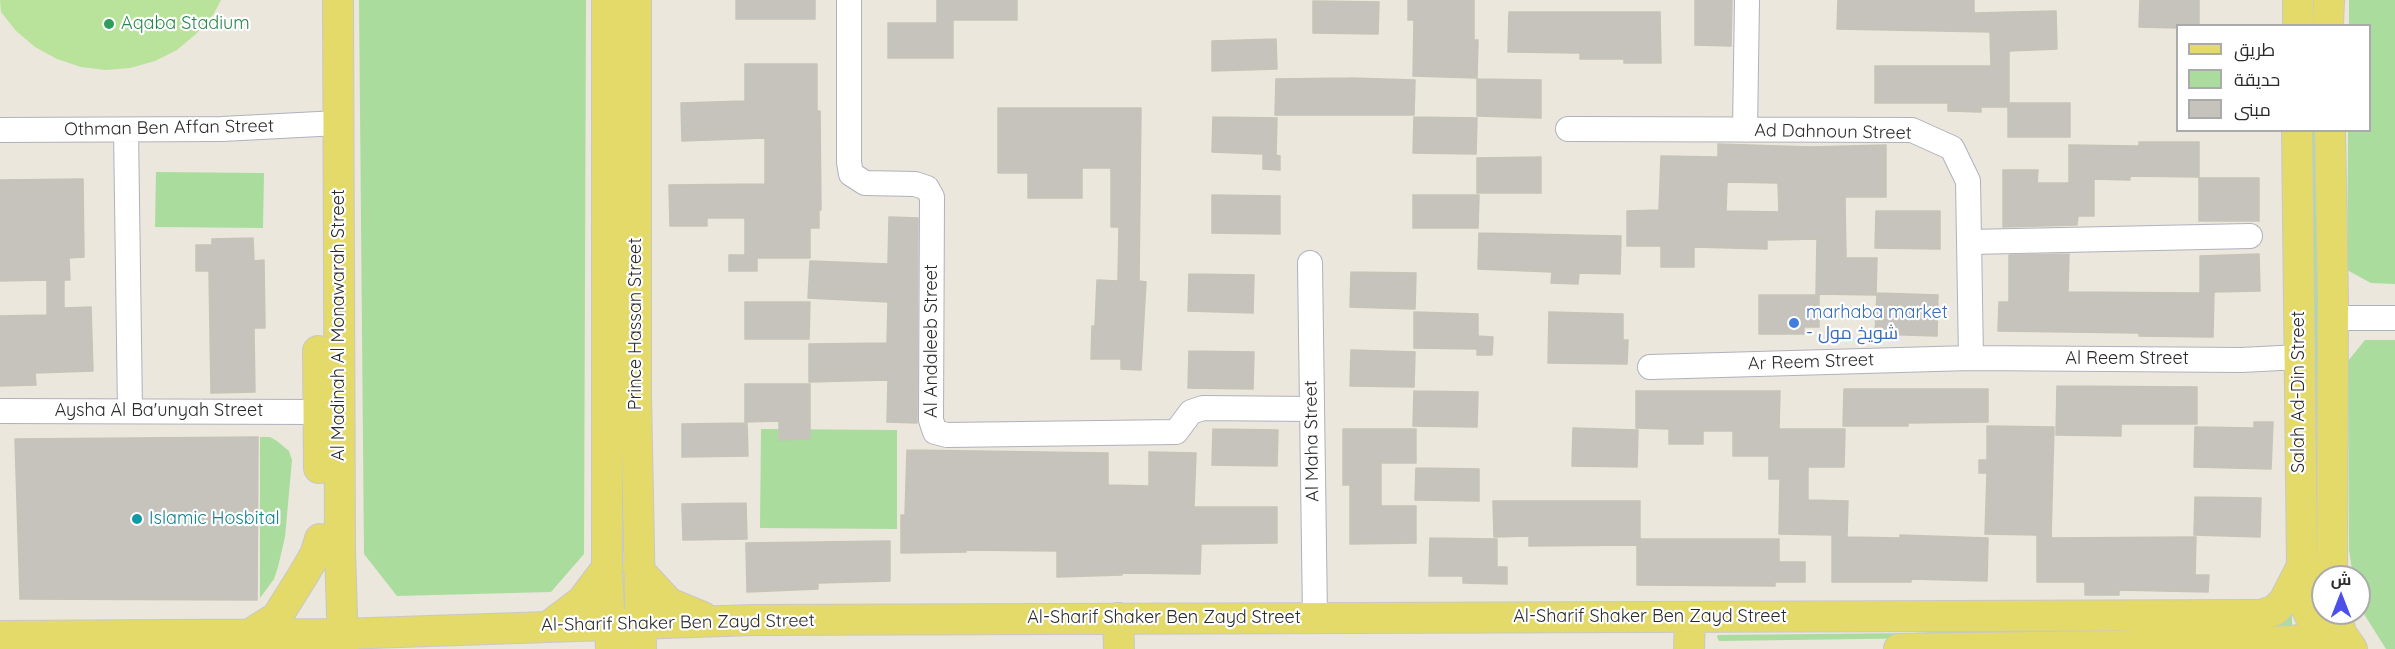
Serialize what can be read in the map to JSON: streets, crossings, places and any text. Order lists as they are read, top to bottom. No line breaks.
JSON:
{"streets":{"main road":["Prince Hassan Street","Al Madinah Al Monawarah Street","Salah Ad-Din Street","Al-Sharif Shaker Ben Zayd Street"],"street":["Othman Ben Affan Street","Ad Dahnoun Street","Al Andaleeb Street","Al Reem Street","Ar Reem Street","Aysha Al Ba'unyah Street","Al Maha Street"]},"crossings":[["Othman Ben Affan Street","Al Madinah Al Monawarah Street"],["Ad Dahnoun Street","Al Reem Street"],["Ad Dahnoun Street","Ar Reem Street"],["Prince Hassan Street","Al-Sharif Shaker Ben Zayd Street"],["Al Madinah Al Monawarah Street","Aysha Al Ba'unyah Street"],["Al Madinah Al Monawarah Street","Al-Sharif Shaker Ben Zayd Street"],["Al Andaleeb Street","Al Maha Street"],["Al Reem Street","Ar Reem Street"],["Al Reem Street","Salah Ad-Din Street"],["Salah Ad-Din Street","Al-Sharif Shaker Ben Zayd Street"],["Al Maha Street","Al-Sharif Shaker Ben Zayd Street"]],"places":["Aqaba Stadium","marhaba market - شويخ مول","Islamic Hosbital"],"legend":["طريق","حديقة","مبنى"],"north":"top"}
